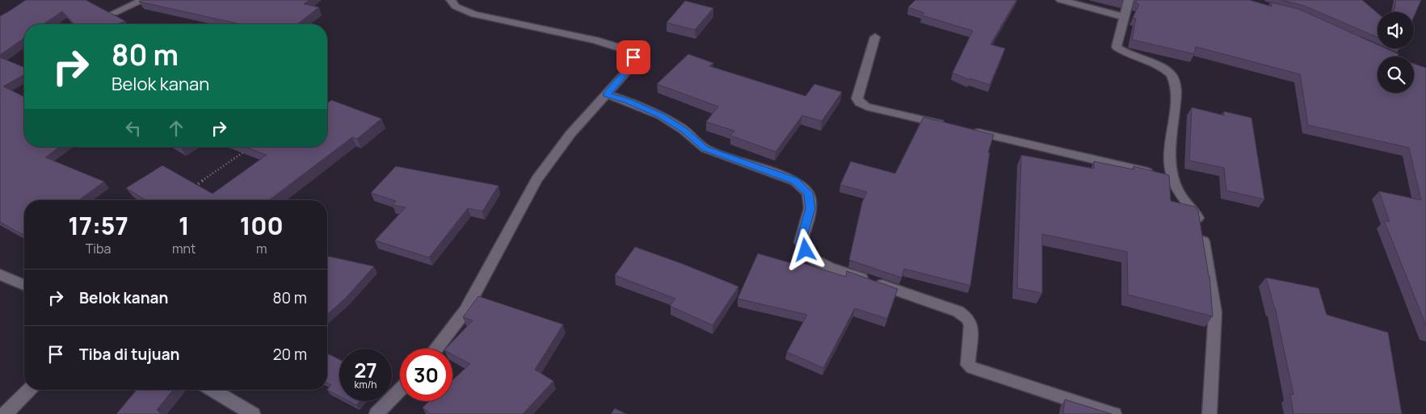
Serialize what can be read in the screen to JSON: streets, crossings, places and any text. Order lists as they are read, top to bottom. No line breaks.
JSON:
{"page":{"turn":["80 m","Belok kanan"],"eta":["17:57","Tiba","1","mnt","100","m"],"list":[{"name":"Belok kanan","value":"80 m"},{"name":"Tiba di tujuan","value":"20 m"}],"speed":"27 km/h","limit":"30"}}
